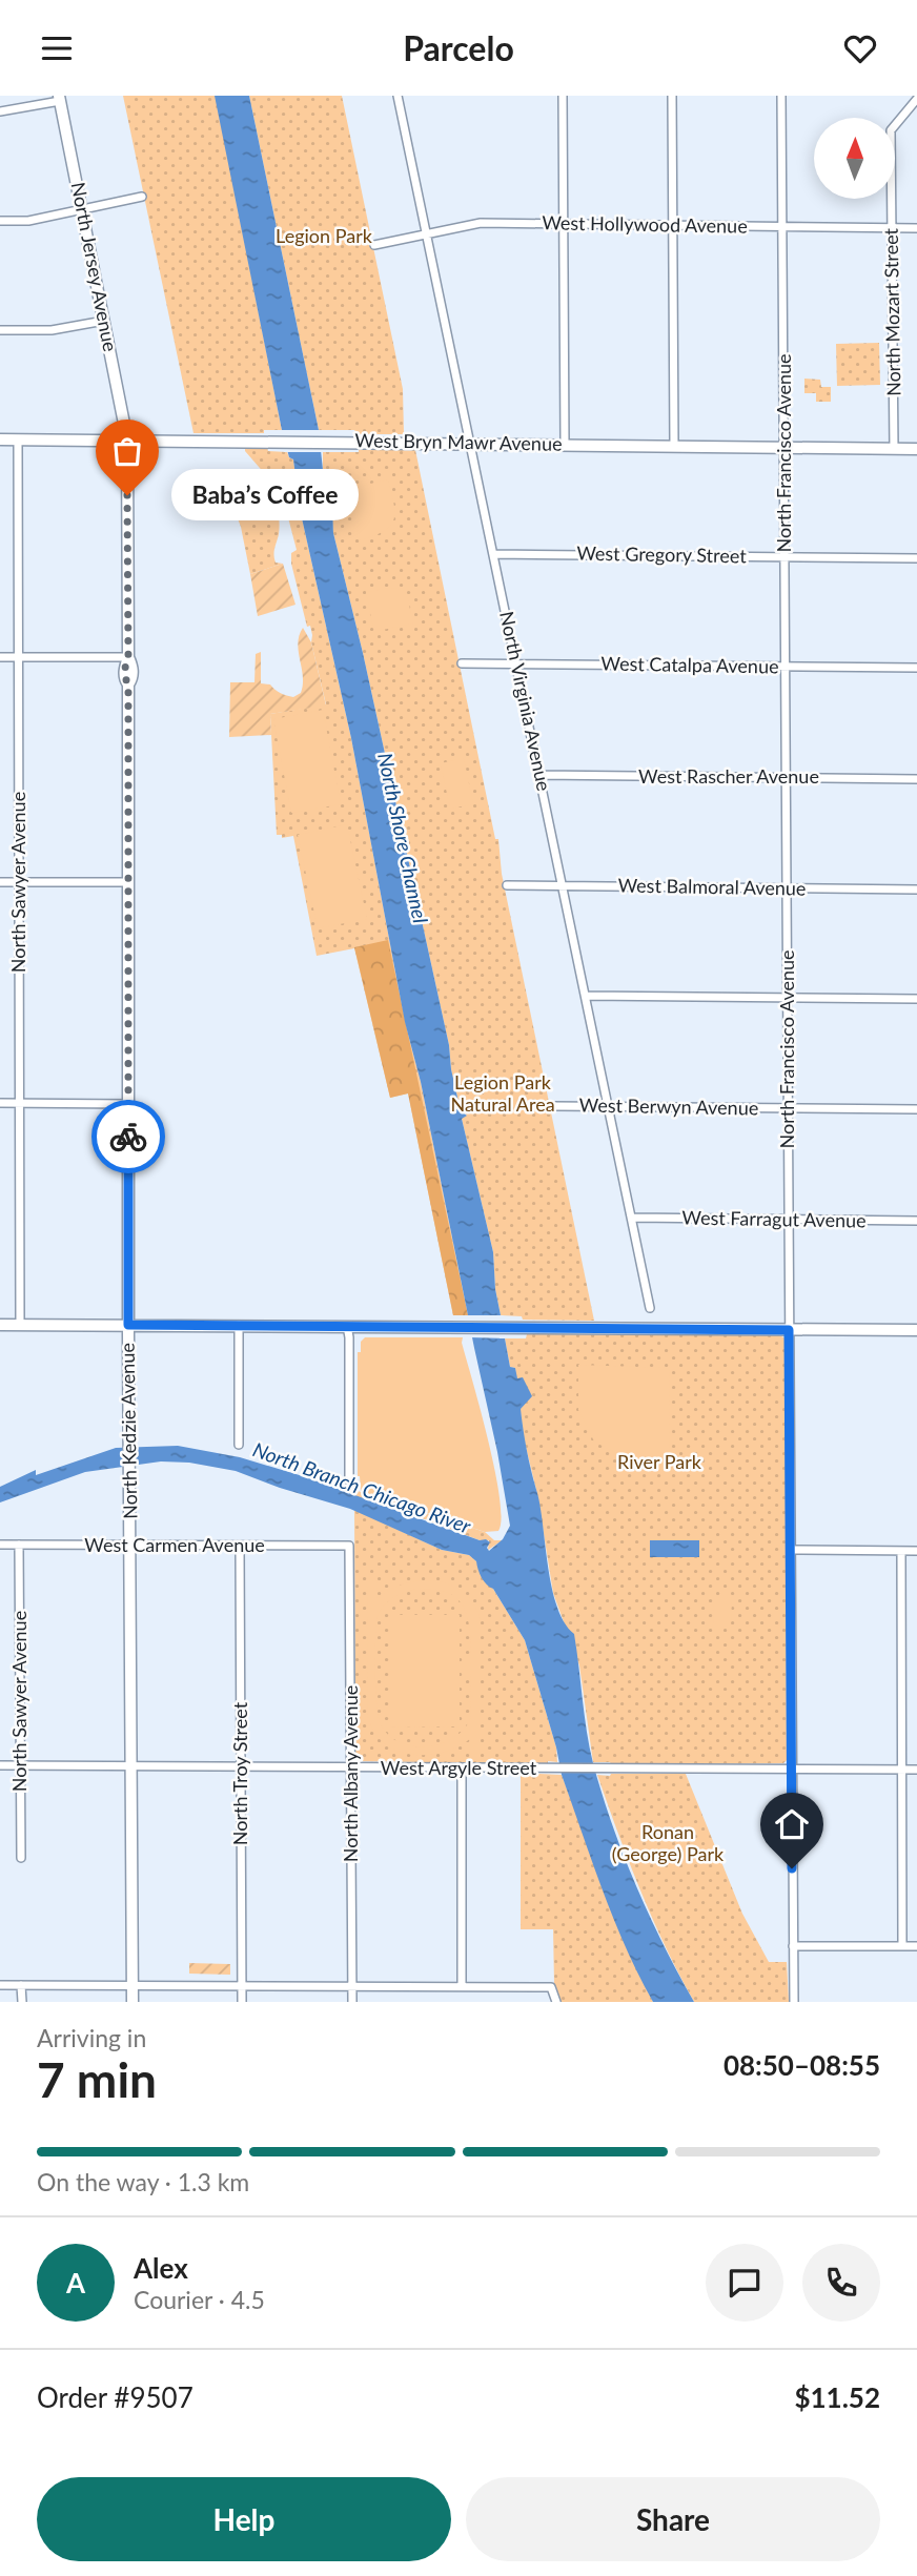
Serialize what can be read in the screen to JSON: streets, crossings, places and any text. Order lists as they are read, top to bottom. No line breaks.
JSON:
{"streets":{"main road":["North Jersey Avenue","West Bryn Mawr Avenue","North Kedzie Avenue"],"street":["West Hollywood Avenue","North Mozart Street","North Francisco Avenue","West Gregory Street","West Catalpa Avenue","North Virginia Avenue","West Rascher Avenue","North Sawyer Avenue","West Balmoral Avenue","West Berwyn Avenue","West Farragut Avenue","West Carmen Avenue","West Argyle Street","North Troy Street","North Albany Avenue"]},"crossings":[["West Hollywood Avenue","North Mozart Street"],["West Hollywood Avenue","North Francisco Avenue"],["West Hollywood Avenue","North Virginia Avenue"],["North Jersey Avenue","West Bryn Mawr Avenue"],["North Jersey Avenue","North Kedzie Avenue"],["North Mozart Street","West Bryn Mawr Avenue"],["West Bryn Mawr Avenue","North Francisco Avenue"],["West Bryn Mawr Avenue","North Virginia Avenue"],["West Bryn Mawr Avenue","North Sawyer Avenue"],["West Bryn Mawr Avenue","North Kedzie Avenue"],["North Francisco Avenue","West Gregory Street"],["North Francisco Avenue","West Catalpa Avenue"],["North Francisco Avenue","West Rascher Avenue"],["North Francisco Avenue","West Balmoral Avenue"],["North Francisco Avenue","West Berwyn Avenue"],["North Francisco Avenue","West Farragut Avenue"],["North Francisco Avenue","West Argyle Street"],["West Gregory Street","North Virginia Avenue"],["West Catalpa Avenue","North Virginia Avenue"],["North Virginia Avenue","West Rascher Avenue"],["North Virginia Avenue","West Balmoral Avenue"],["North Virginia Avenue","West Berwyn Avenue"],["North Virginia Avenue","West Farragut Avenue"],["North Sawyer Avenue","West Carmen Avenue"],["North Sawyer Avenue","West Argyle Street"],["North Kedzie Avenue","West Carmen Avenue"],["North Kedzie Avenue","West Argyle Street"],["West Carmen Avenue","North Troy Street"],["West Carmen Avenue","North Albany Avenue"],["West Argyle Street","North Troy Street"],["West Argyle Street","North Albany Avenue"]],"water":["North Shore Channel","North Branch Chicago River"],"parks":["Legion Park","Legion Park Natural Area","River Park","Ronan (George) Park"],"places":["Baba’s Coffee"],"north":"top","page":{"header":"Parcelo","bubble":"Baba’s Coffee","heading":["7 min","Arriving in","08:50–08:55"],"panel":["Alex","Courier · 4.5","Order #9507","$11.52"],"bar":"On the way · 1.3 km","round":"A","buttons":["Help","Share"]}}
